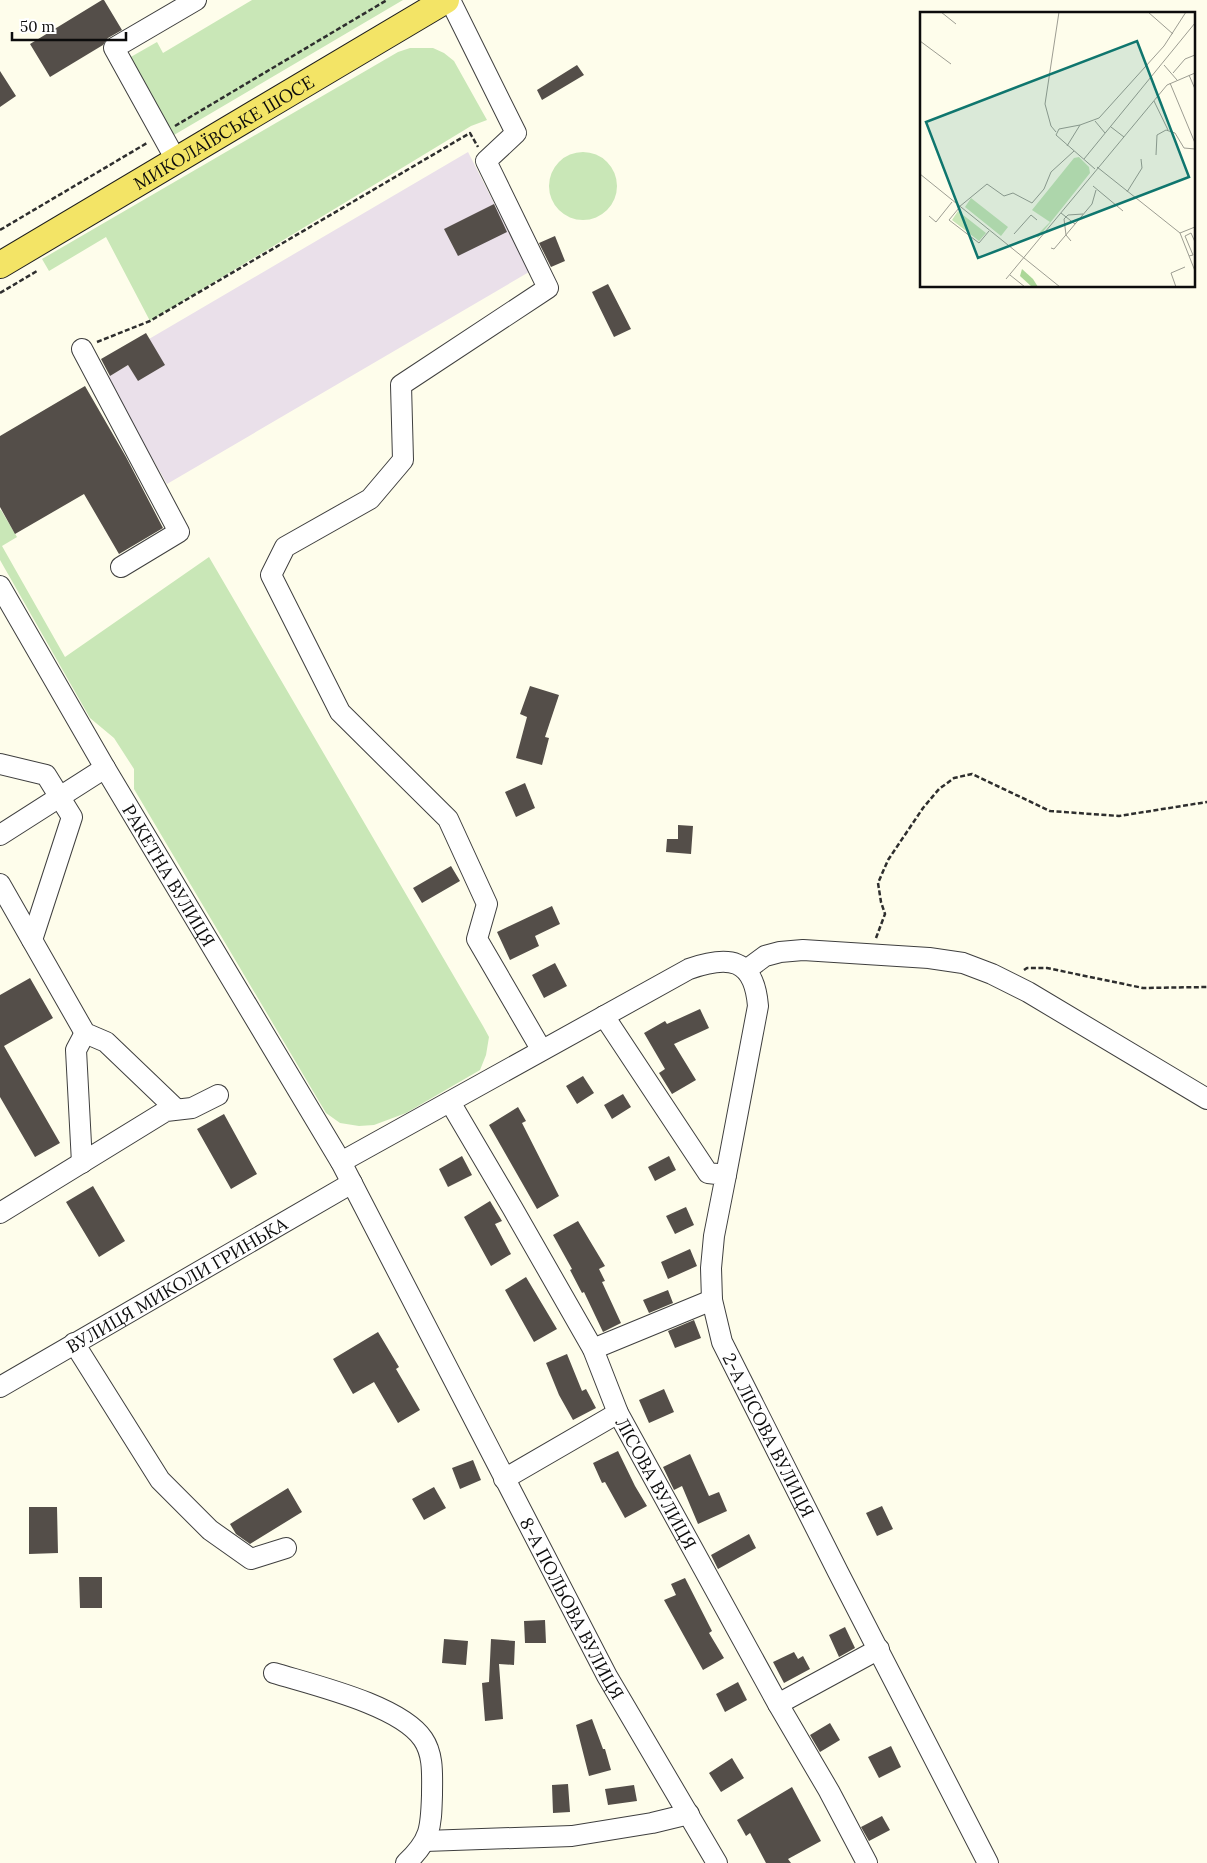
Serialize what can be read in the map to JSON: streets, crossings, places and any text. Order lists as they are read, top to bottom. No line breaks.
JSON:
{"streets":{"main road":["МИКОЛАЇВСЬКЕ ШОСЕ"],"street":["РАКЕТНА ВУЛИЦЯ","ВУЛИЦЯ МИКОЛИ ГРИНЬКА","2-А ЛІСОВА ВУЛИЦЯ","ЛІСОВА ВУЛИЦЯ","8-А ПОЛЬОВА ВУЛИЦЯ"]},"crossings":[["РАКЕТНА ВУЛИЦЯ","8-А ПОЛЬОВА ВУЛИЦЯ"],["ВУЛИЦЯ МИКОЛИ ГРИНЬКА","8-А ПОЛЬОВА ВУЛИЦЯ"]],"scale_bar":"50 m"}
